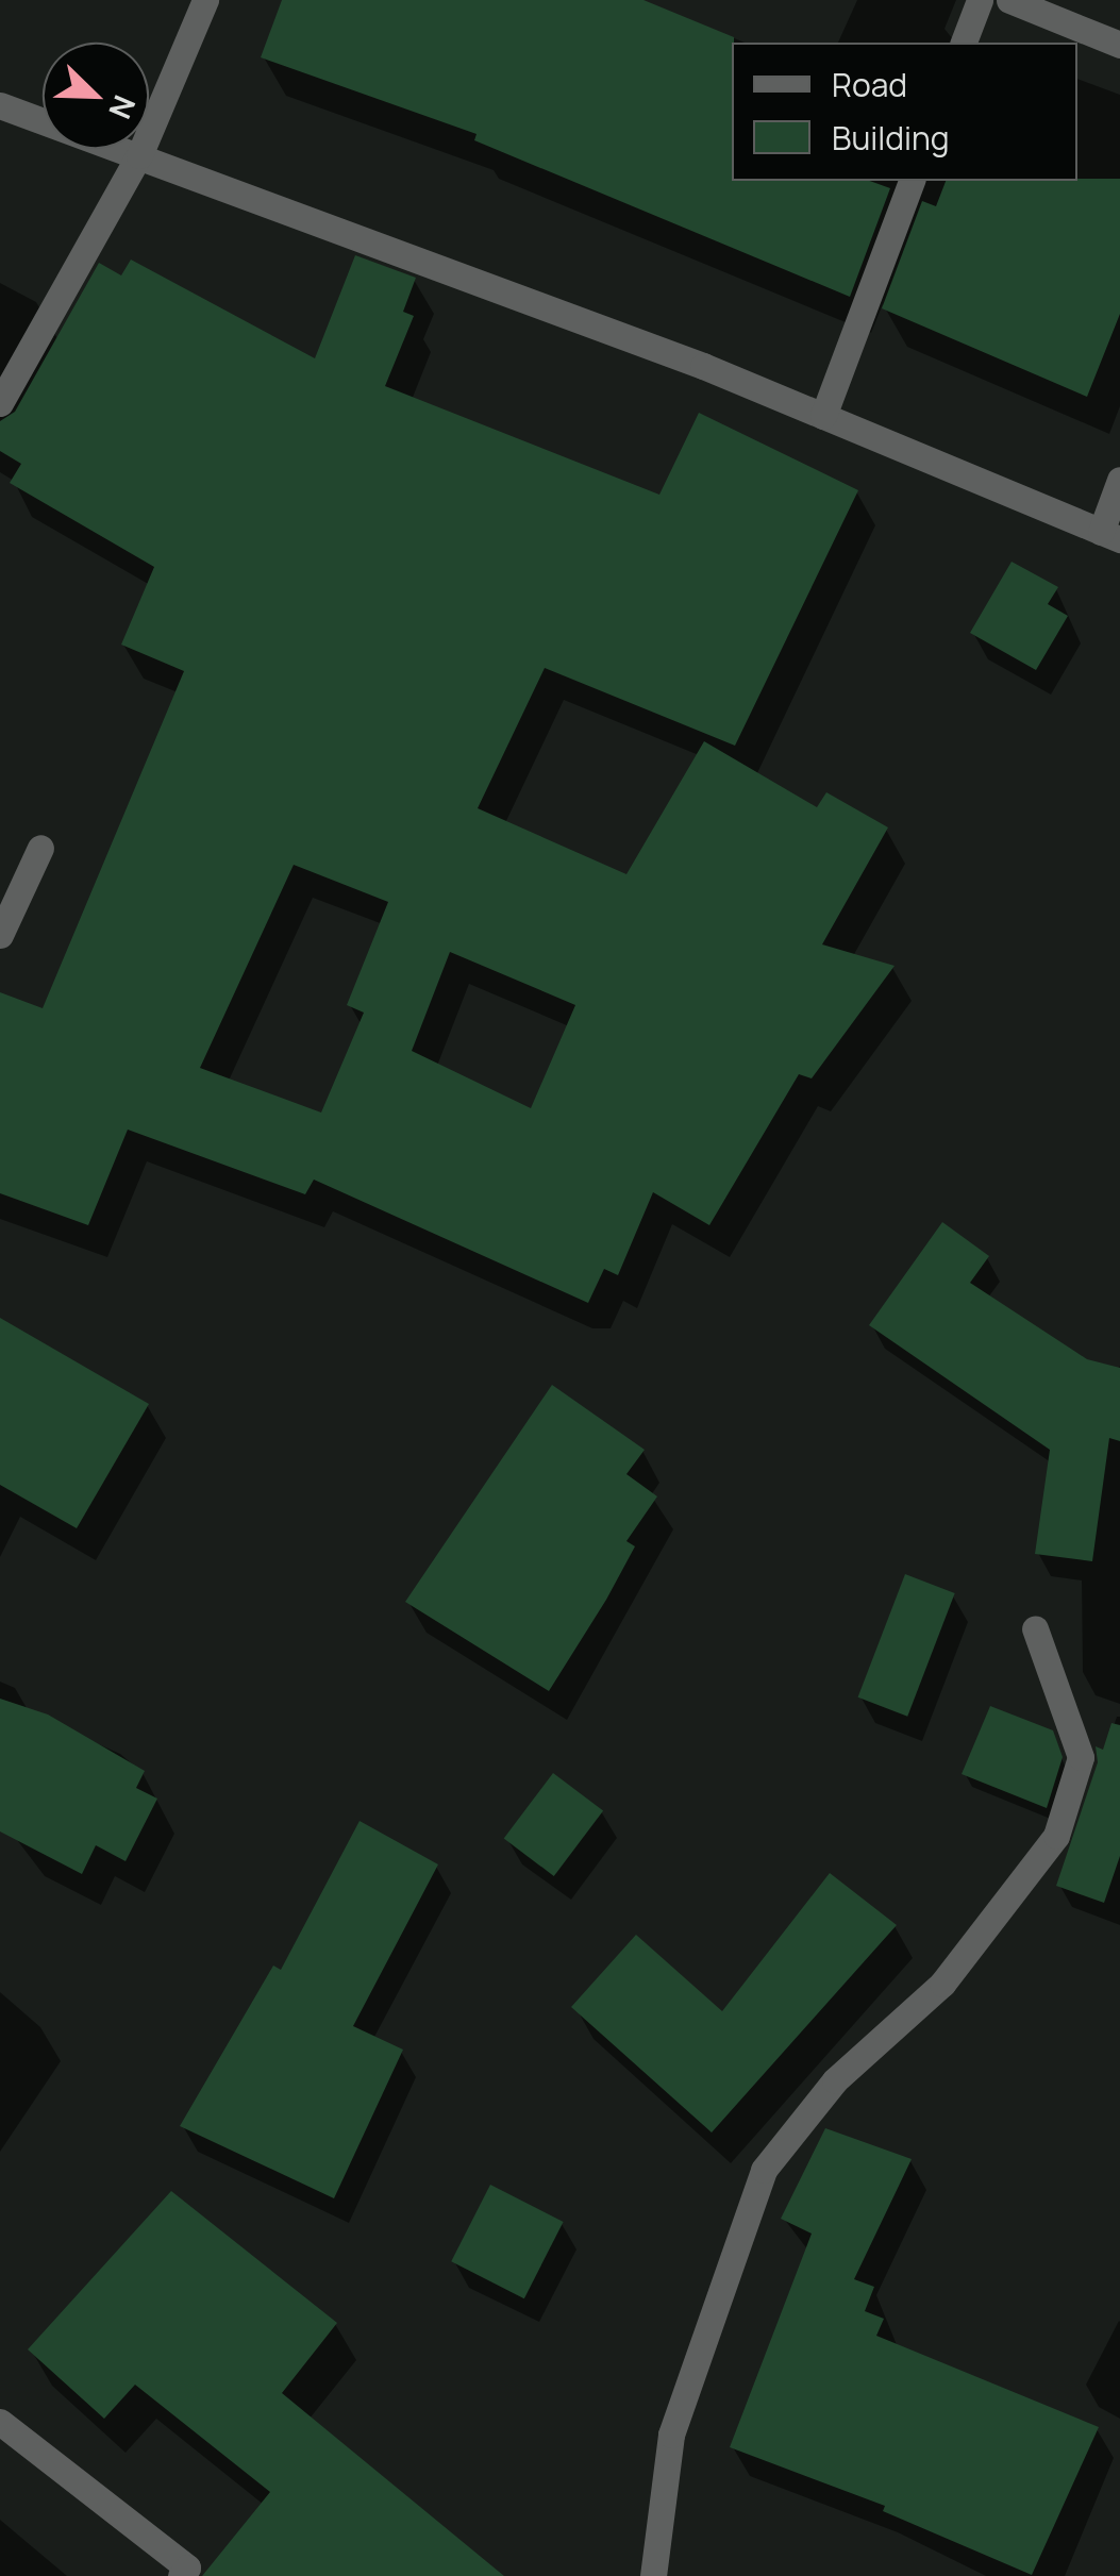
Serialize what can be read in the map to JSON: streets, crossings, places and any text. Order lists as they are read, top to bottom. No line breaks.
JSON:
{"legend":["Road","Building"],"north":"bottom right"}
